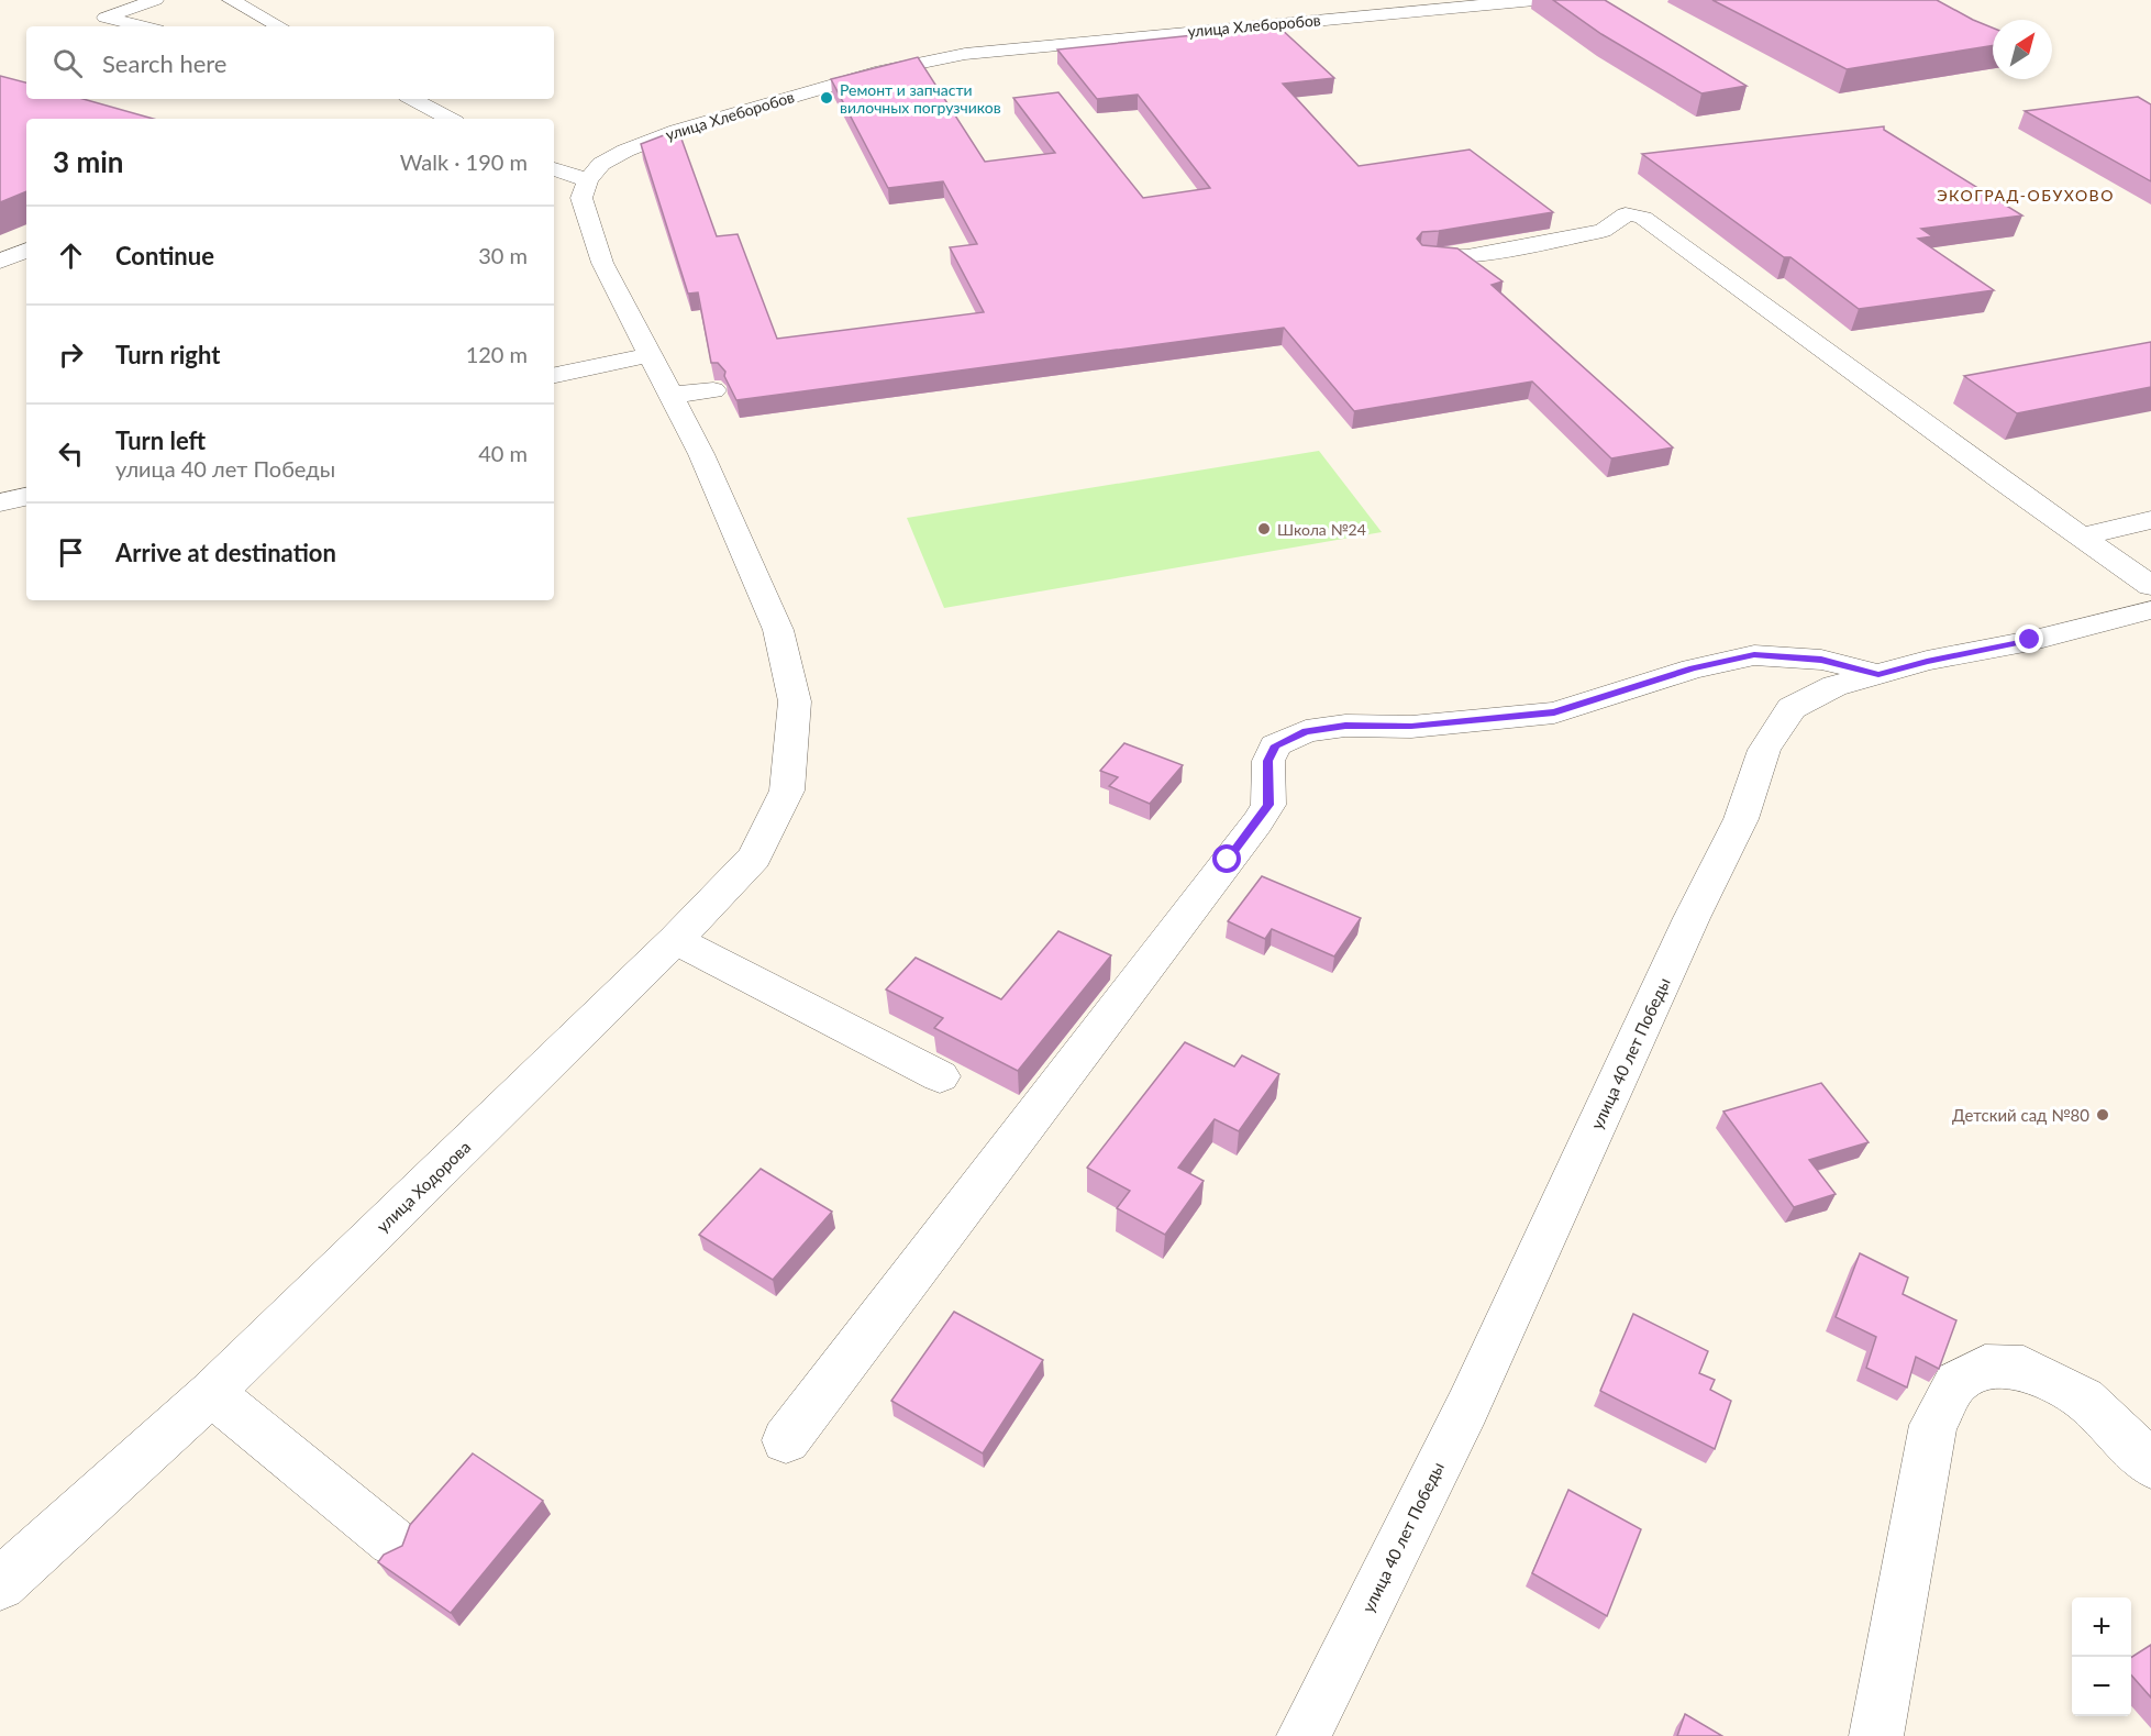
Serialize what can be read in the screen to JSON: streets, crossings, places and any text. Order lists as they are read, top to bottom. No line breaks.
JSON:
{"streets":{"street":["улица Хлеборобов","улица 40 лет Победы","улица Ходорова"]},"districts":["ЭКОГРАД-ОБУХОВО"],"places":["Ремонт и запчасти вилочных погрузчиков","Школа №24","Детский сад №80"],"north":"top right","page":{"search":"Search here","heading":["3 min","Walk · 190 m"],"list":[["Continue","30 m"],["Turn right","120 m"],["Turn left","улица 40 лет Победы","40 m"],"Arrive at destination"],"map_buttons":["+","−"]}}
